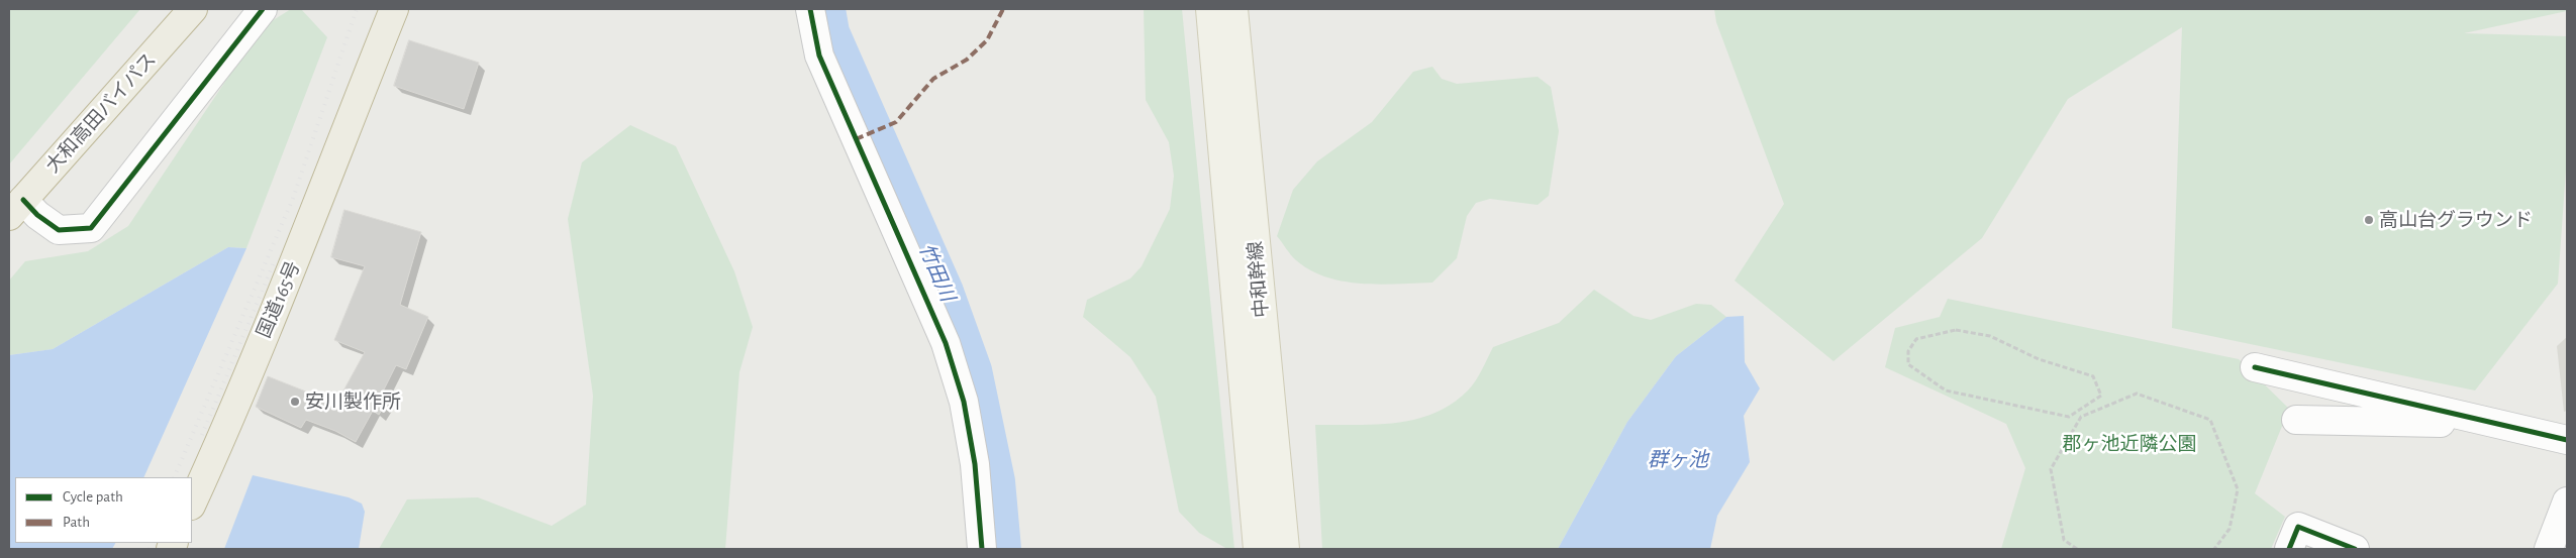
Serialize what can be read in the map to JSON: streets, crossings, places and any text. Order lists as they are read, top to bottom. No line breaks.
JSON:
{"streets":{"highway":["大和高田バイパス","国道165号"],"main road":["中和幹線"]},"water":["竹田川","群ヶ池"],"parks":["郡ヶ池近隣公園"],"places":["高山台グラウンド","安川製作所"],"legend":["Cycle path","Path"]}
